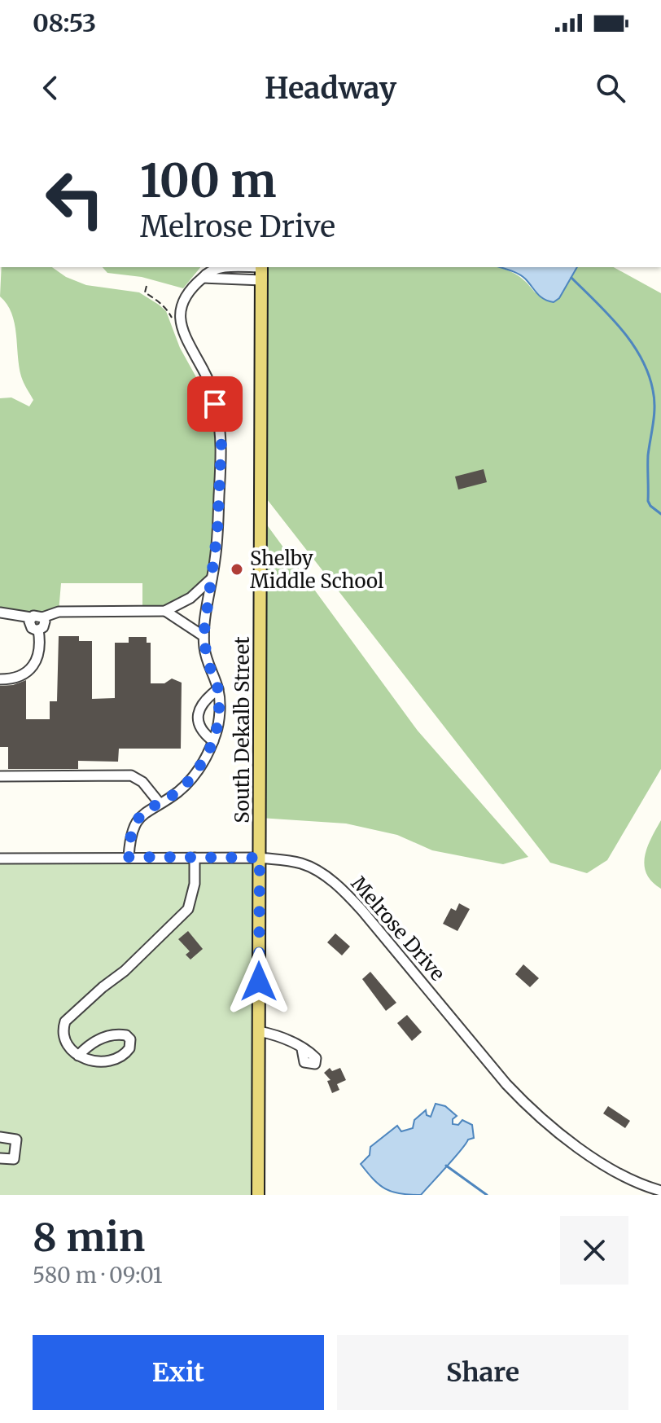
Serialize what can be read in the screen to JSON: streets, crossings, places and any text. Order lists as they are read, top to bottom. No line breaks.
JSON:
{"streets":{"main road":["South Dekalb Street"],"street":["Melrose Drive"]},"crossings":[["South Dekalb Street","Melrose Drive"]],"places":["Shelby Middle School"],"page":{"status":"08:53","header":"Headway","turn":["100 m","Melrose Drive"],"heading":["8 min","580 m · 09:01"],"buttons":["Exit","Share"]}}
